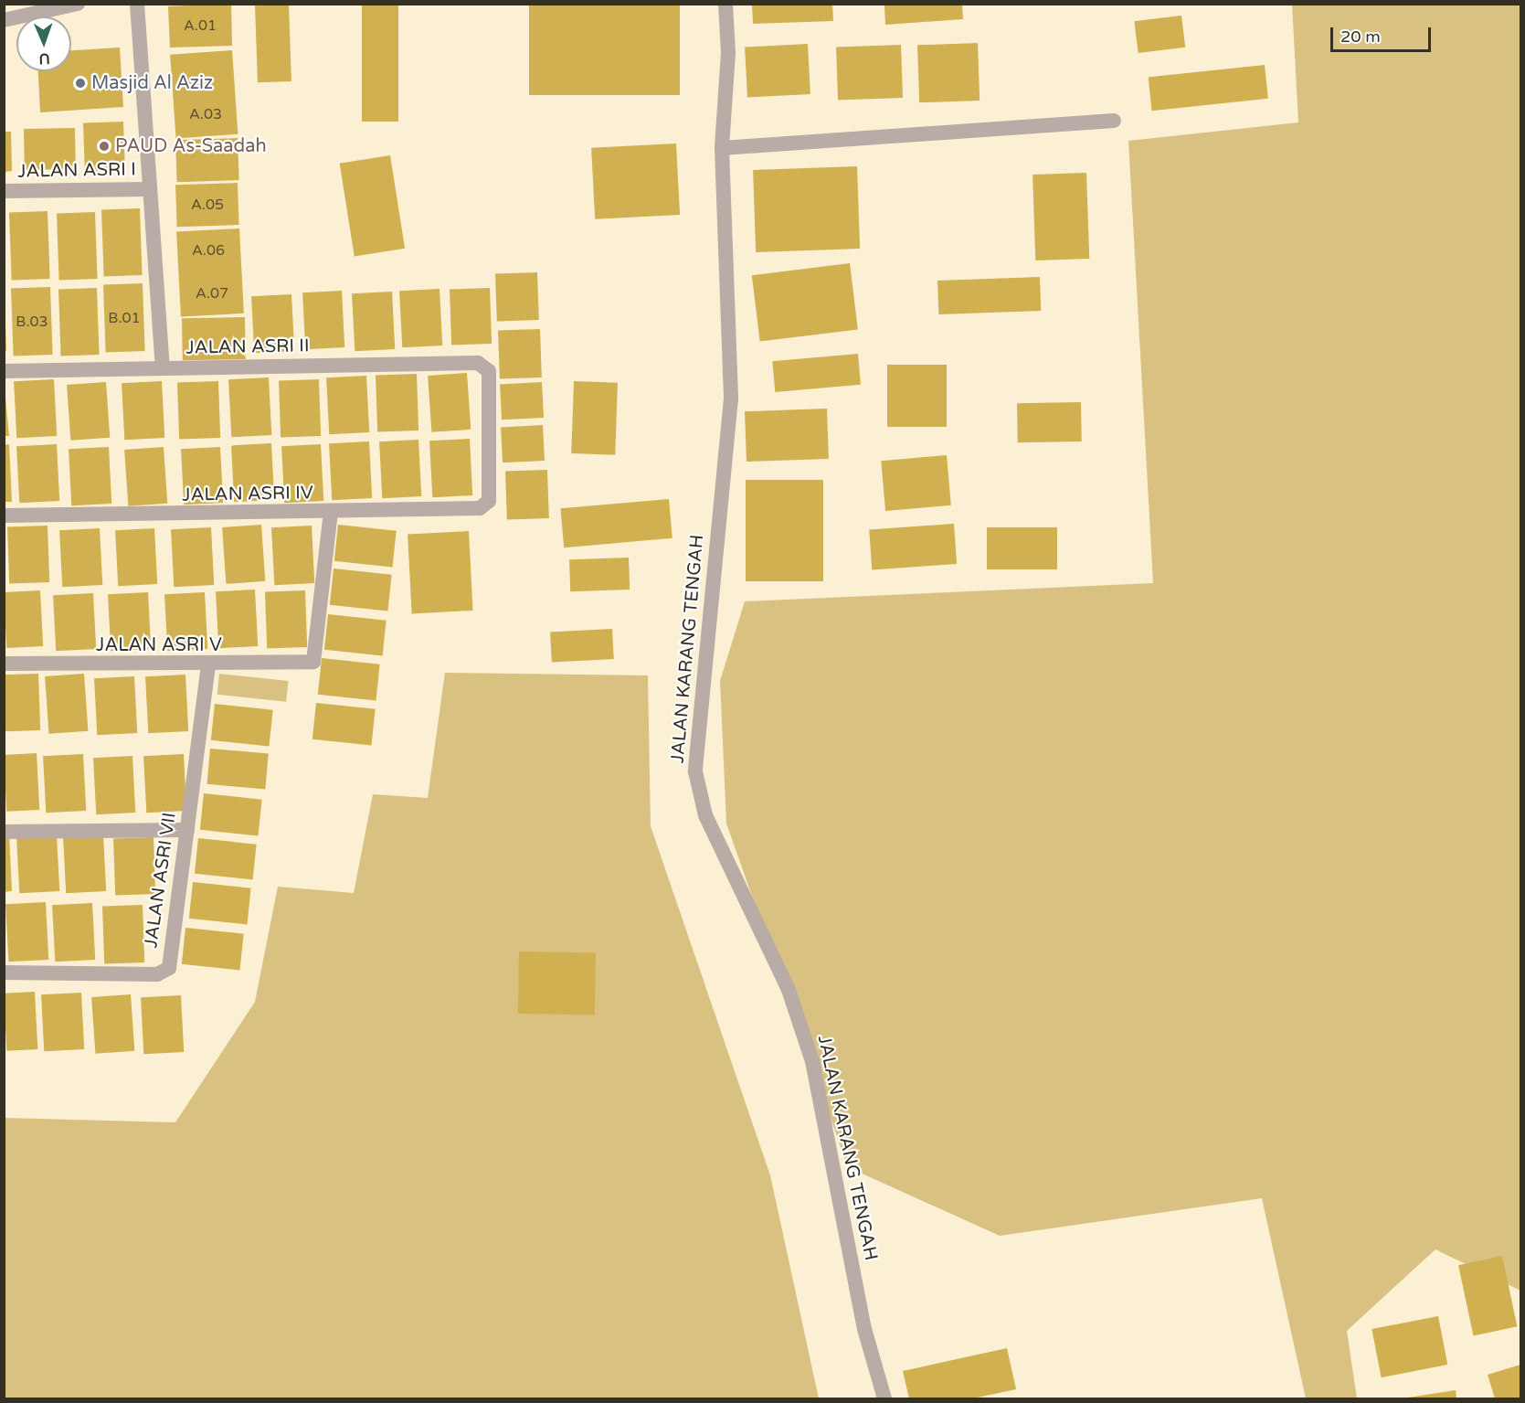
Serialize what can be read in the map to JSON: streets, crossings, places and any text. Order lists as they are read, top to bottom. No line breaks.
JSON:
{"streets":{"street":["JALAN ASRI I","JALAN ASRI II","JALAN ASRI IV","JALAN ASRI V","JALAN KARANG TENGAH","JALAN ASRI VII"]},"crossings":[["JALAN ASRI II","JALAN ASRI IV"],["JALAN ASRI IV","JALAN ASRI V"],["JALAN ASRI V","JALAN ASRI VII"]],"places":["Masjid Al Aziz","PAUD As-Saadah"],"house_numbers":["A.01","A.03","A.05","A.06","A.07","B.01","B.03"],"scale_bar":"20 m","north":"bottom"}
